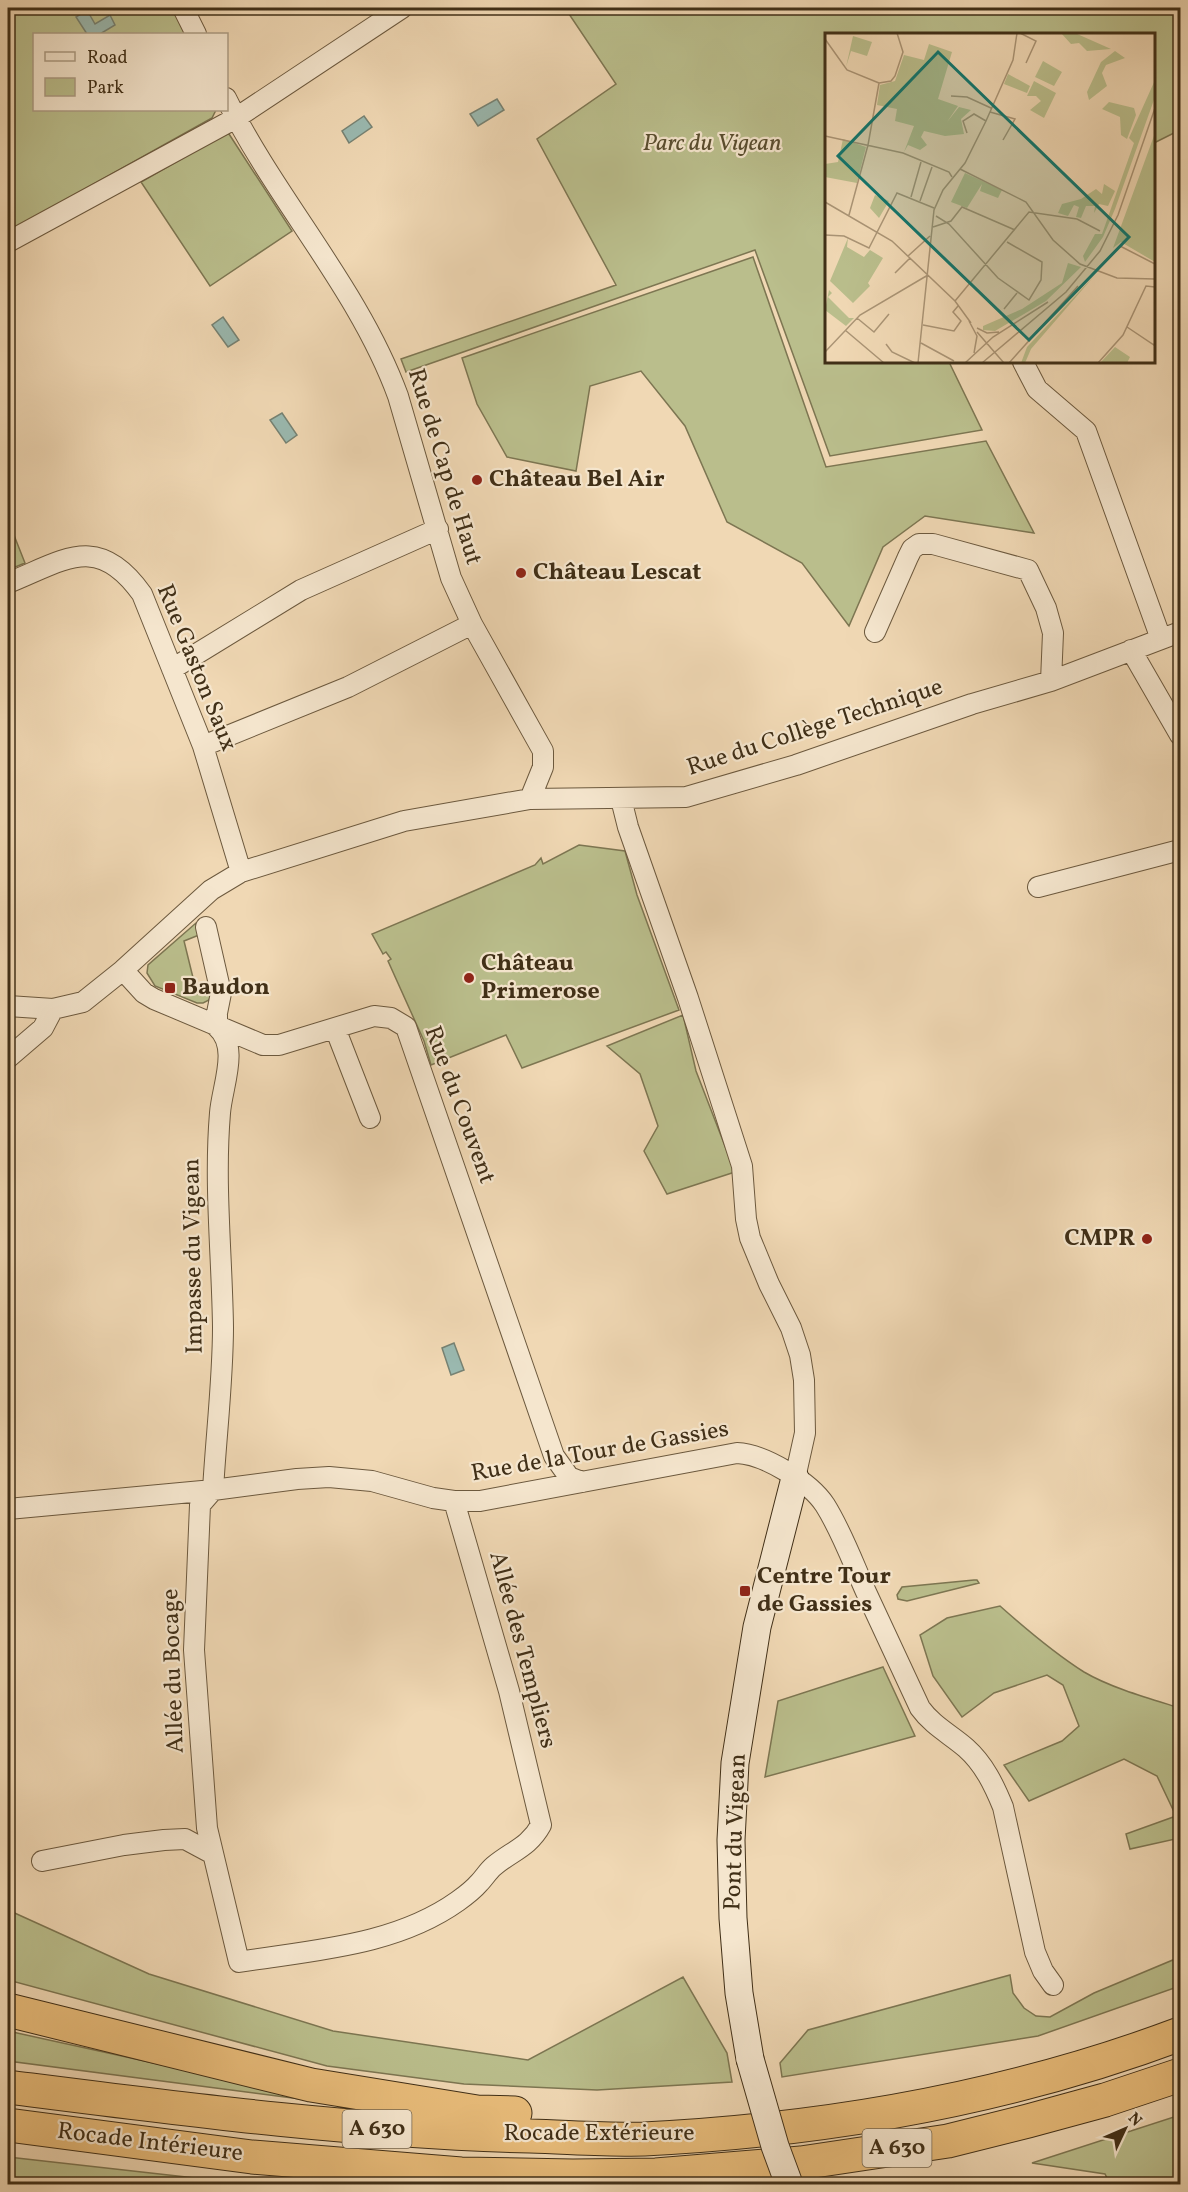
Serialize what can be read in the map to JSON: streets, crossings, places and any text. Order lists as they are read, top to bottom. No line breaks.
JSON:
{"streets":{"highway":["A 630","Rocade Extérieure","Rocade Intérieure"],"street":["Rue de Cap de Haut","Rue Gaston Saux","Rue du Collège Technique","Rue du Couvent","Impasse du Vigean","Rue de la Tour de Gassies","Allée des Templiers","Allée du Bocage","Pont du Vigean"]},"crossings":[["Rue de Cap de Haut","Rue du Collège Technique"],["Rue Gaston Saux","Rue du Collège Technique"],["Rue du Couvent","Impasse du Vigean"],["Rue du Couvent","Rue de la Tour de Gassies"],["Impasse du Vigean","Rue de la Tour de Gassies"],["Impasse du Vigean","Allée du Bocage"],["Rue de la Tour de Gassies","Allée des Templiers"],["Rue de la Tour de Gassies","Allée du Bocage"],["Rue de la Tour de Gassies","Pont du Vigean"],["Allée des Templiers","Allée du Bocage"]],"parks":["Parc du Vigean"],"places":{"other":["Château Bel Air","Château Lescat","Château Primerose","CMPR"],"transit":["Baudon","Centre Tour de Gassies"]},"legend":["Road","Park"],"north":"top right"}
